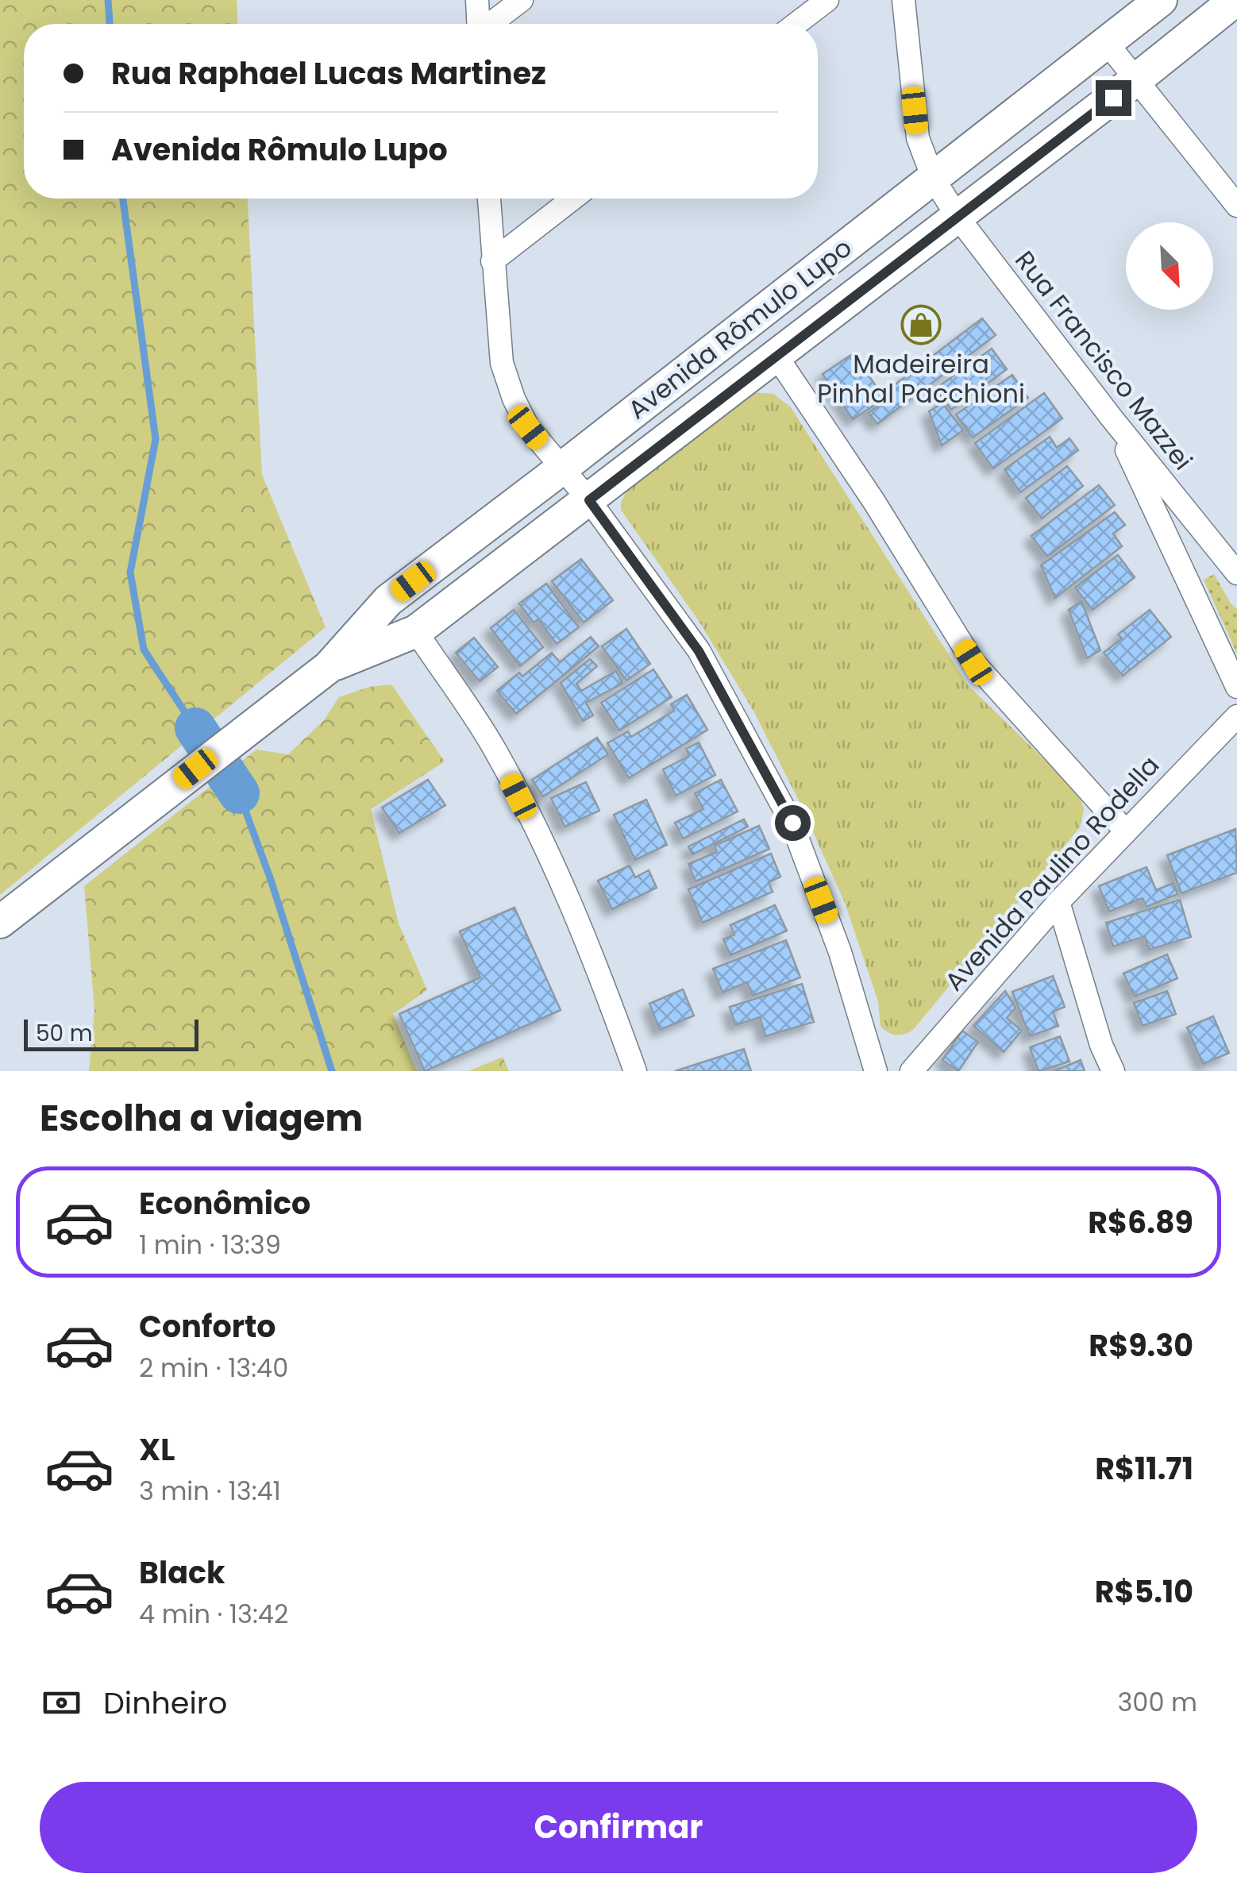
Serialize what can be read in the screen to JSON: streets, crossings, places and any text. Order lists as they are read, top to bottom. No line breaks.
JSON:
{"streets":{"street":["Avenida Rômulo Lupo","Rua Francisco Mazzei","Avenida Paulino Rodella"]},"crossings":[["Avenida Rômulo Lupo","Rua Francisco Mazzei"]],"places":{"shop":["Madeireira Pinhal Pacchioni"]},"scale_bar":"50 m","north":"bottom right","page":{"banner":["Rua Raphael Lucas Martinez","Avenida Rômulo Lupo"],"scale":"50 m","heading":"Escolha a viagem","list":[{"name":"Econômico","note":"1 min · 13:39","value":"R$6.89"},{"name":"Conforto","note":"2 min · 13:40","value":"R$9.30"},{"name":"XL","note":"3 min · 13:41","value":"R$11.71"},{"name":"Black","note":"4 min · 13:42","value":"R$5.10"}],"pay":["Dinheiro","300 m"],"buttons":"Confirmar"}}
